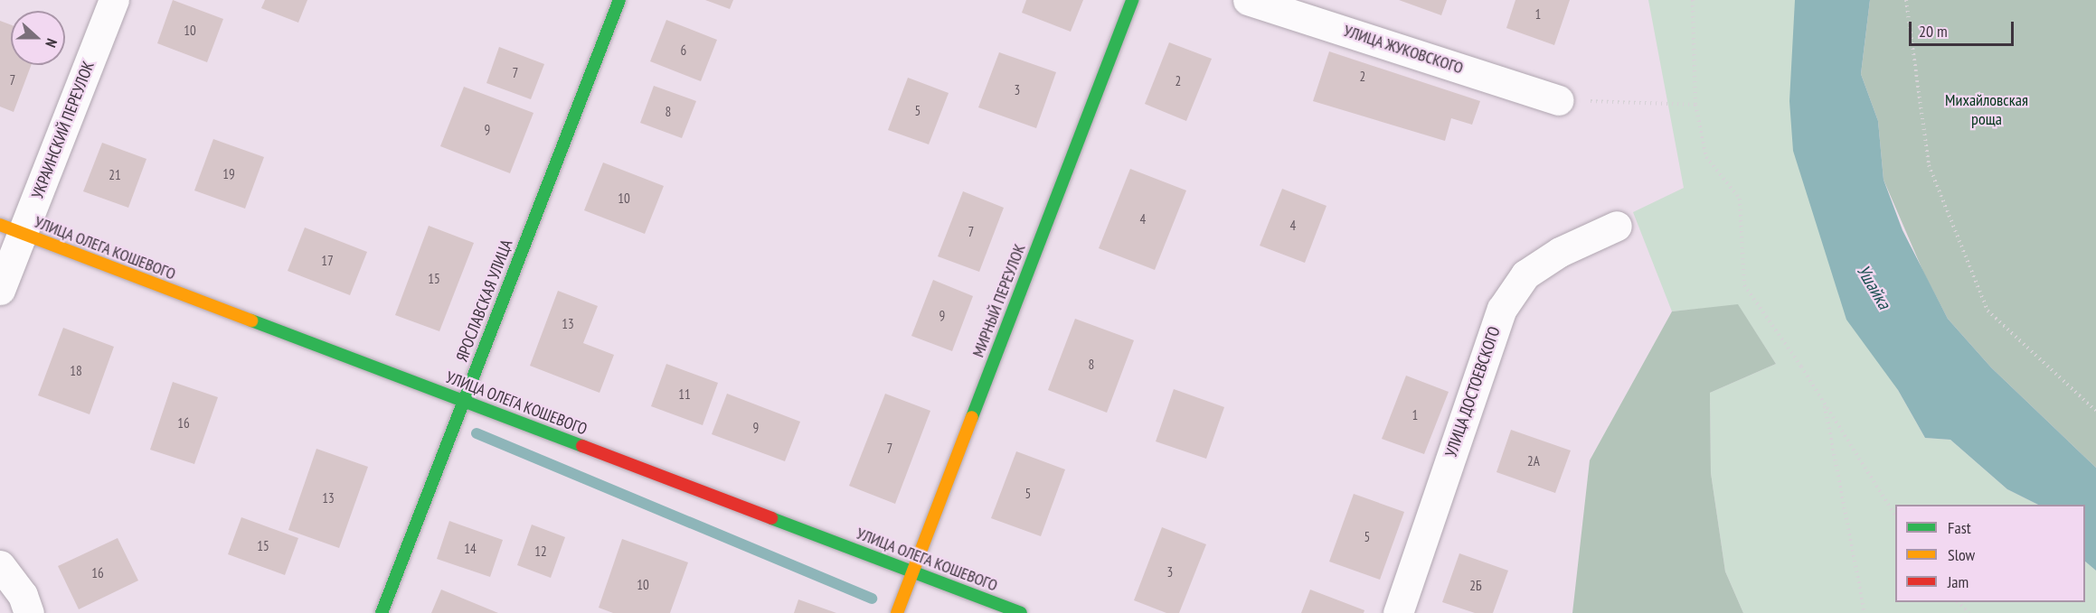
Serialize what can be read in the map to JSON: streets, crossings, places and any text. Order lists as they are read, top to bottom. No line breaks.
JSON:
{"streets":{"street":["УЛИЦА ЖУКОВСКОГО","УКРАИНСКИЙ ПЕРЕУЛОК","УЛИЦА ОЛЕГА КОШЕВОГО","ЯРОСЛАВСКАЯ УЛИЦА","МИРНЫЙ ПЕРЕУЛОК","УЛИЦА ДОСТОЕВСКОГО"]},"crossings":[["УКРАИНСКИЙ ПЕРЕУЛОК","УЛИЦА ОЛЕГА КОШЕВОГО"],["УЛИЦА ОЛЕГА КОШЕВОГО","ЯРОСЛАВСКАЯ УЛИЦА"],["УЛИЦА ОЛЕГА КОШЕВОГО","МИРНЫЙ ПЕРЕУЛОК"]],"water":["Ушайка"],"parks":["Михайловская роща"],"house_numbers":["1","10","6","7","2","7","2","3","5","8","9","19","21","10","4","4","7","17","15","9","13","8","18","11","1","16","9","7","2А","5","13","5","15","14","12","3","16","10","2Б"],"legend":["Fast","Slow","Jam"],"scale_bar":"20 m","north":"right"}
